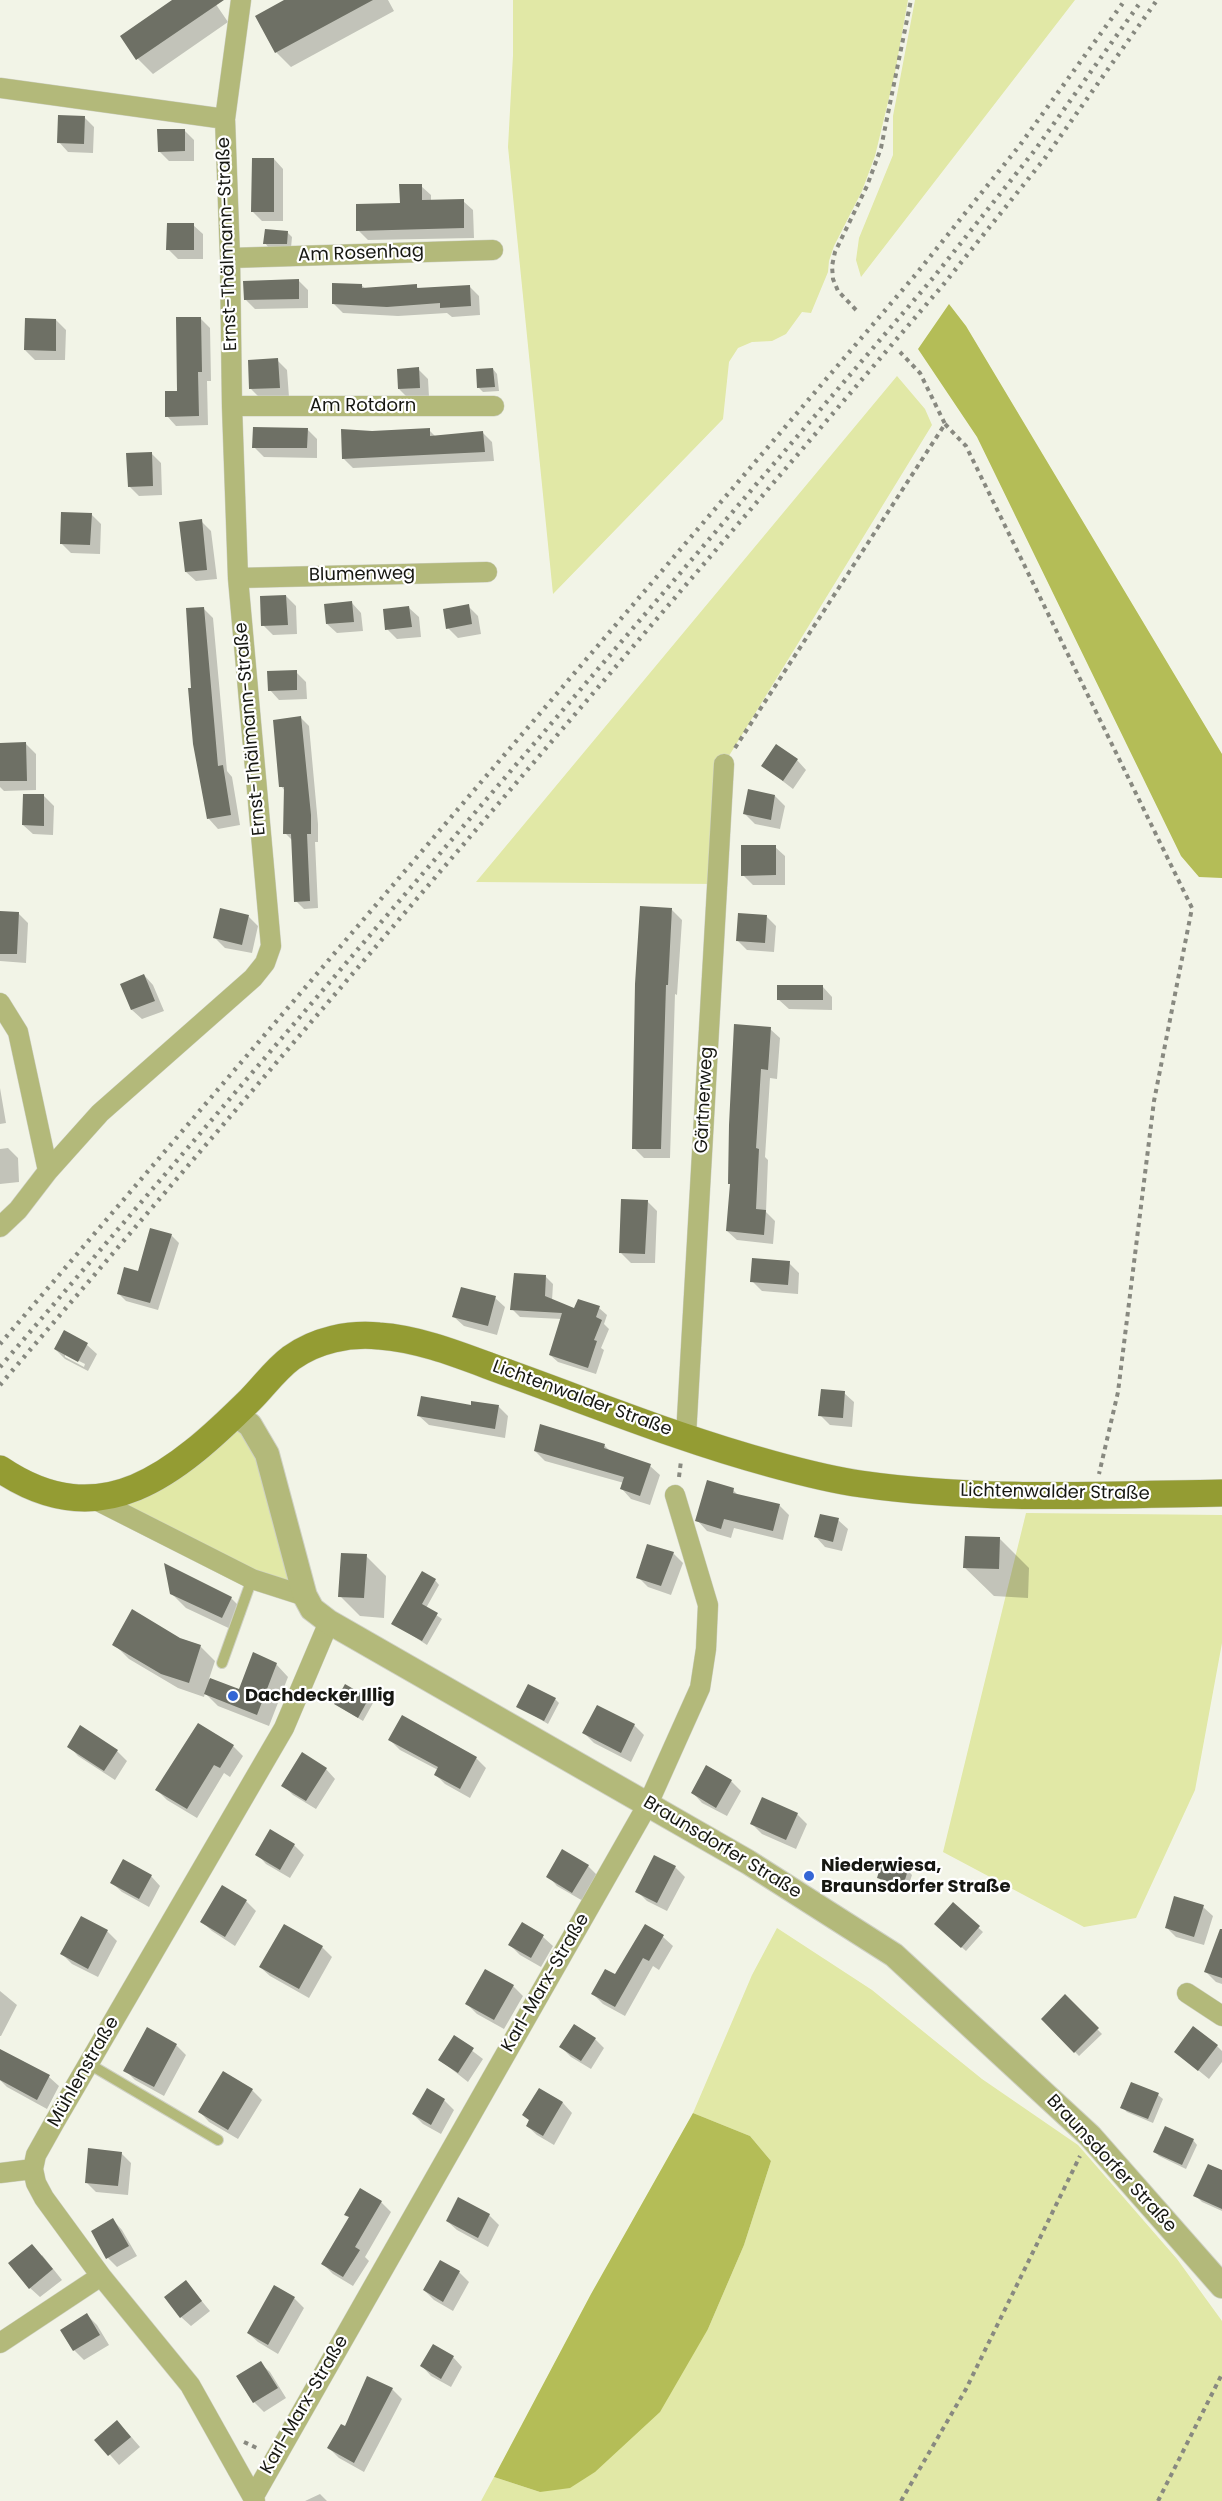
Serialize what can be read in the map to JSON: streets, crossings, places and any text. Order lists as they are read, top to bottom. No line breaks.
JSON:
{"streets":{"main road":["Lichtenwalder Straße"],"street":["Ernst-Thälmann-Straße","Am Rosenhag","Am Rotdorn","Blumenweg","Gärtnerweg","Braunsdorfer Straße","Karl-Marx-Straße","Mühlenstraße"]},"crossings":[["Ernst-Thälmann-Straße","Am Rosenhag"],["Ernst-Thälmann-Straße","Am Rotdorn"],["Ernst-Thälmann-Straße","Blumenweg"],["Gärtnerweg","Lichtenwalder Straße"],["Lichtenwalder Straße","Braunsdorfer Straße"],["Braunsdorfer Straße","Karl-Marx-Straße"],["Braunsdorfer Straße","Mühlenstraße"]],"places":["Dachdecker Illig","Niederwiesa, Braunsdorfer Straße"]}
